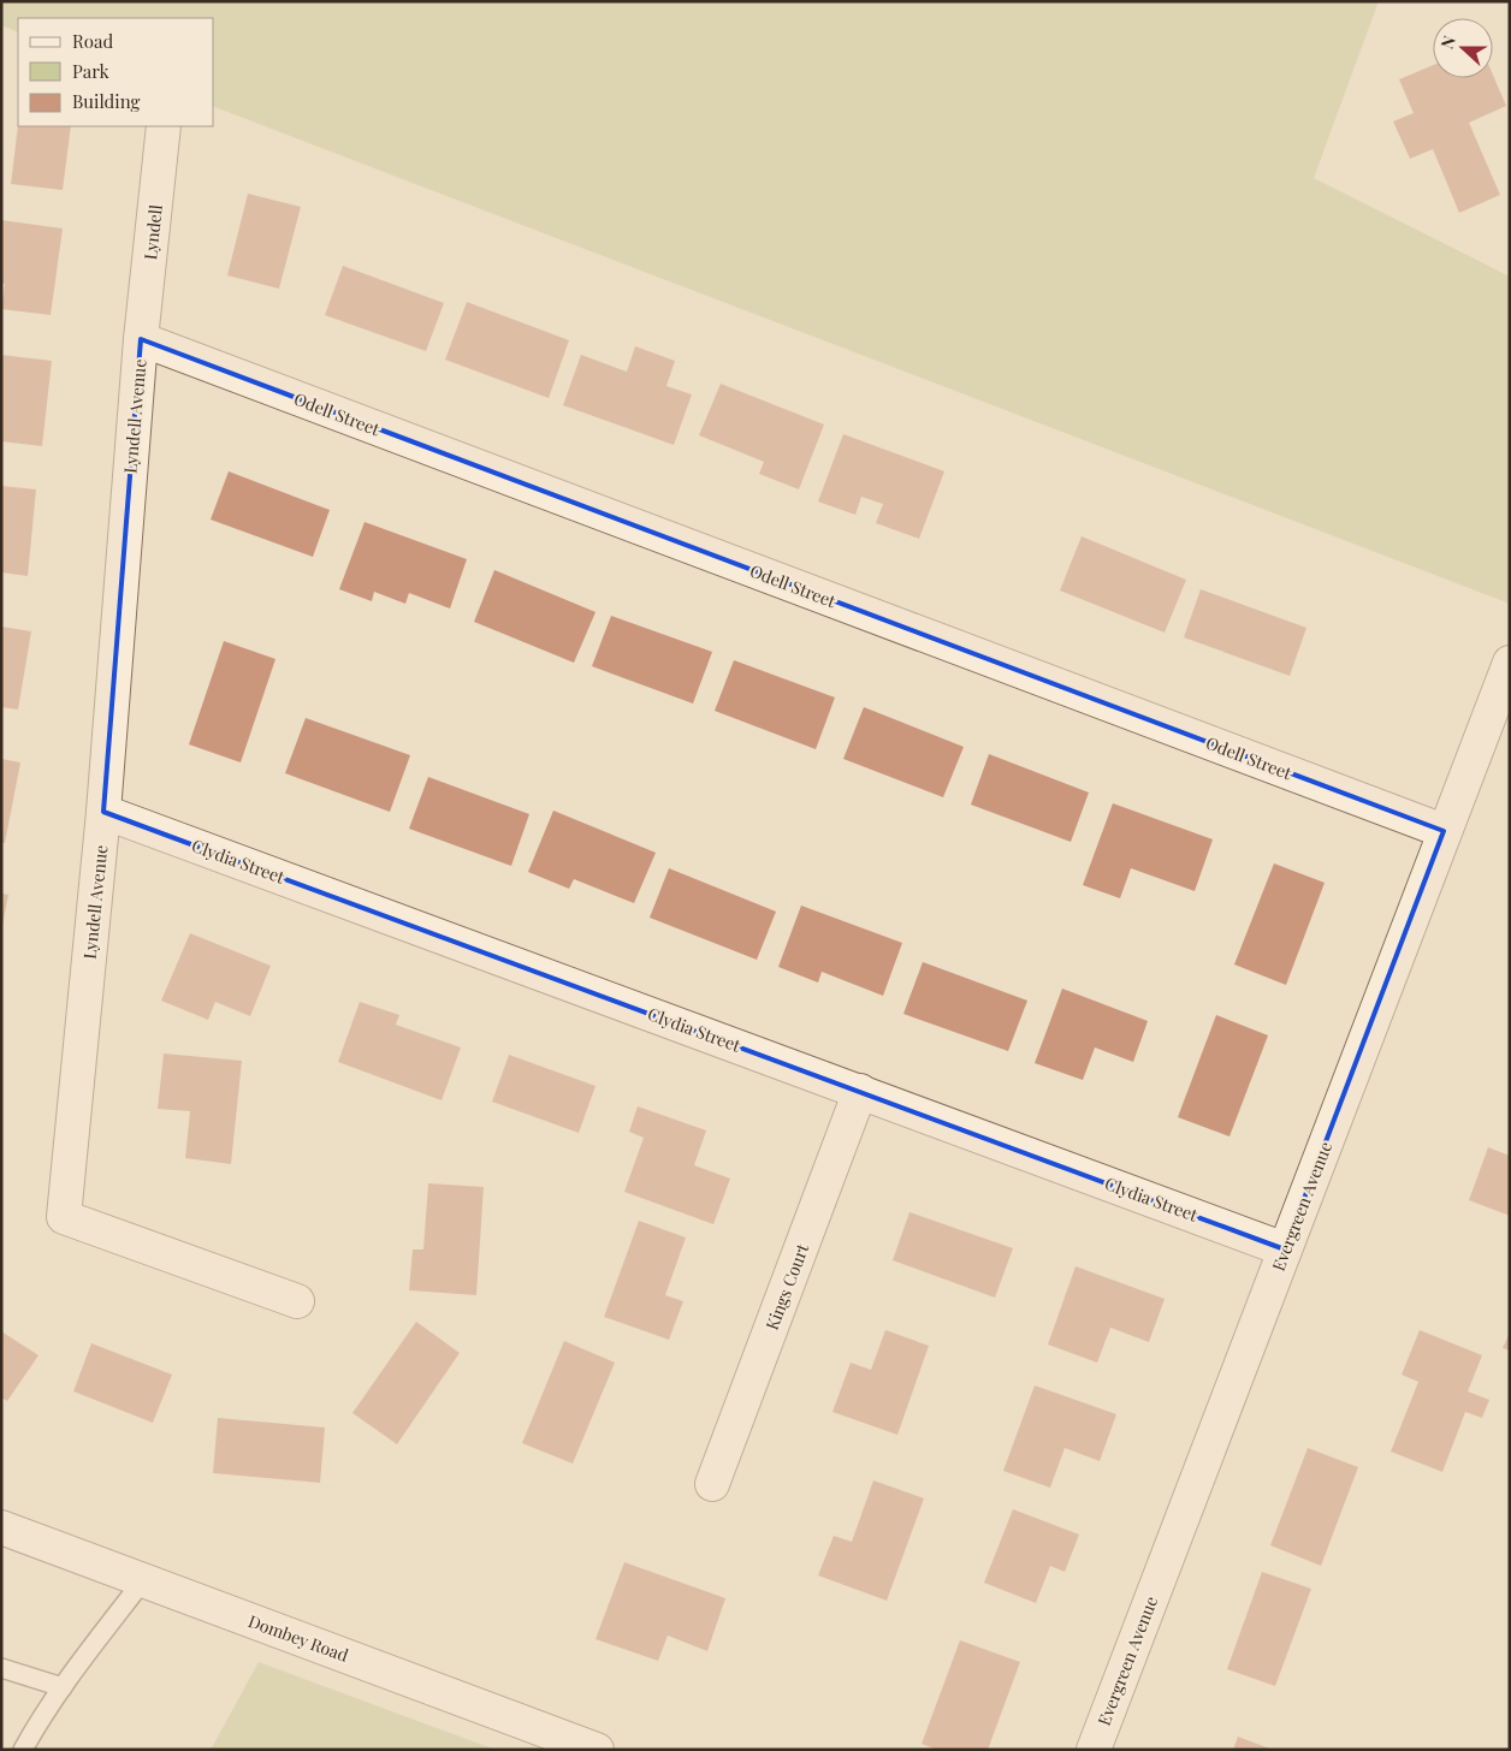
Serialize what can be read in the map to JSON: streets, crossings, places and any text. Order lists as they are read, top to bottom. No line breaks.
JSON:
{"streets":{"street":["Lyndell","Odell Street","Lyndell Avenue","Clydia Street","Evergreen Avenue","Kings Court","Dombey Road"]},"crossings":[["Lyndell","Odell Street"],["Lyndell","Lyndell Avenue"],["Odell Street","Lyndell Avenue"],["Odell Street","Evergreen Avenue"],["Lyndell Avenue","Clydia Street"],["Clydia Street","Evergreen Avenue"],["Clydia Street","Kings Court"]],"legend":["Road","Park","Building"],"north":"left"}
